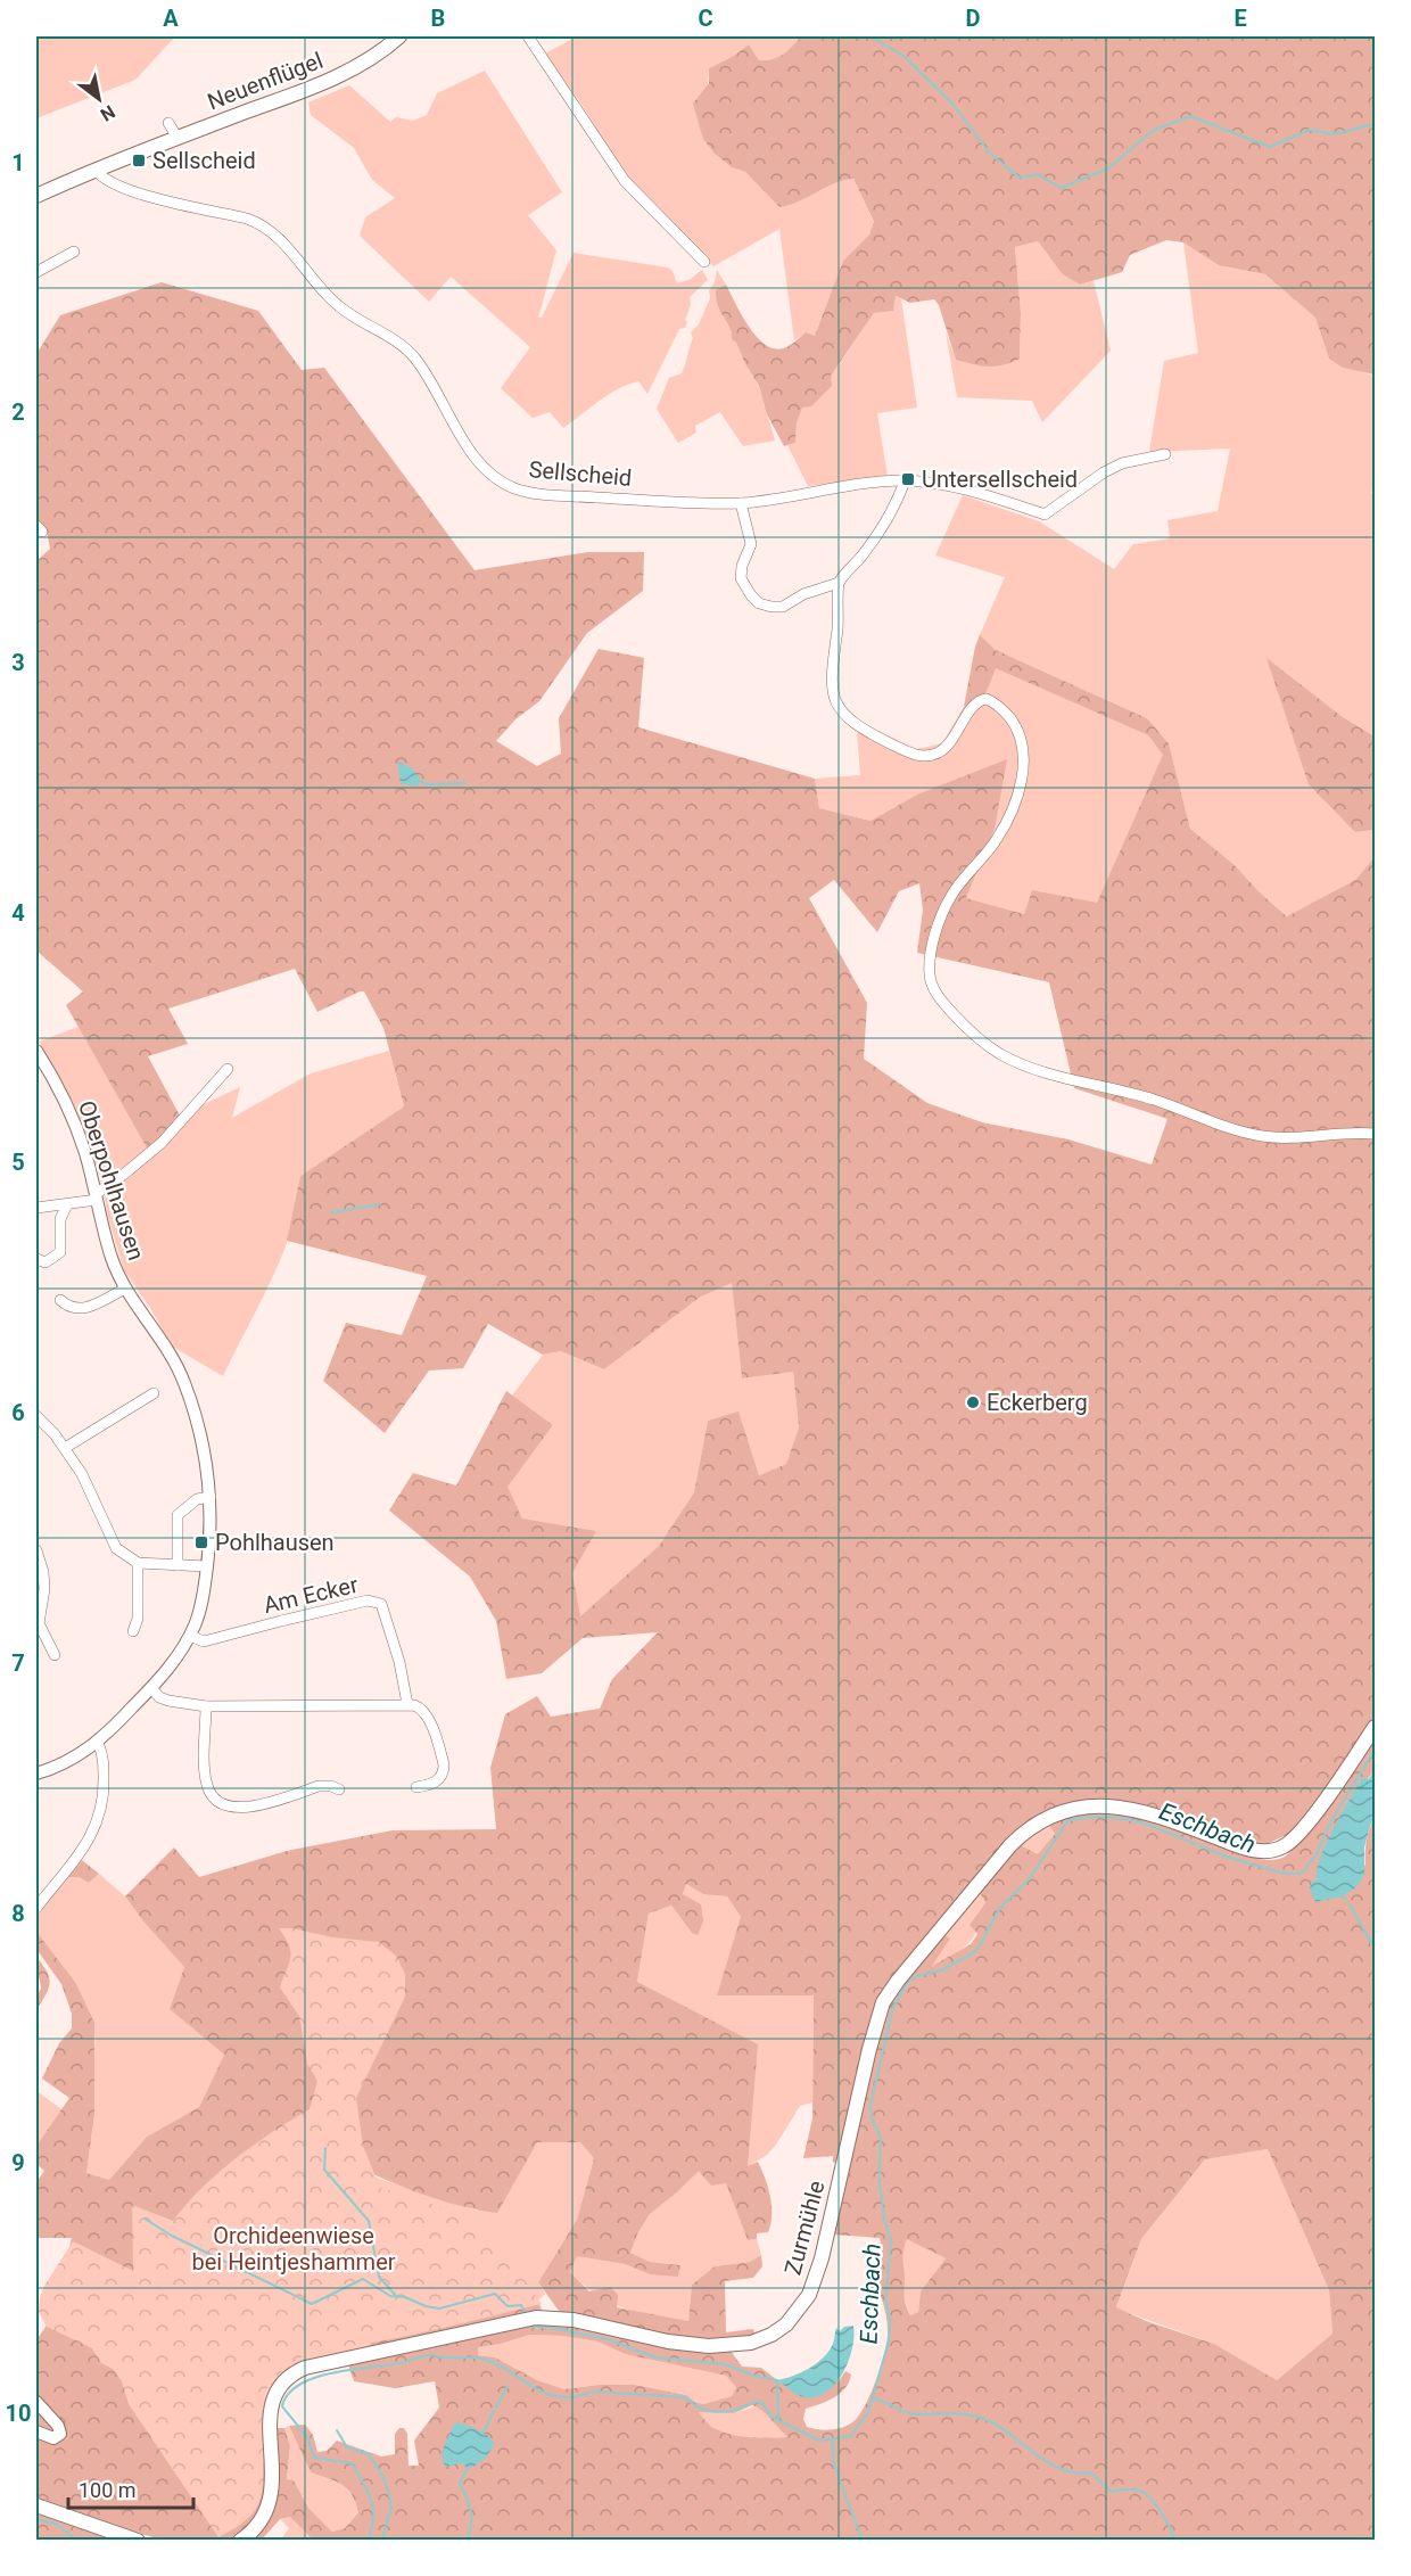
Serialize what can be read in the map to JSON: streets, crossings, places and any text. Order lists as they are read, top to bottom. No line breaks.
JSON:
{"streets":{"main road":["Neuenflügel","Zurmühle"],"street":["Sellscheid","Oberpohlhausen","Am Ecker"]},"crossings":[["Neuenflügel","Sellscheid"],["Oberpohlhausen","Am Ecker"]],"water":["Eschbach"],"parks":["Orchideenwiese bei Heintjeshammer"],"places":{"transit":["Sellscheid","Untersellscheid","Pohlhausen"],"other":["Eckerberg"]},"scale_bar":"100 m","north":"bottom right","grid":{"columns":["A","B","C","D","E"],"rows":["1","2","3","4","5","6","7","8","9","10"]}}
